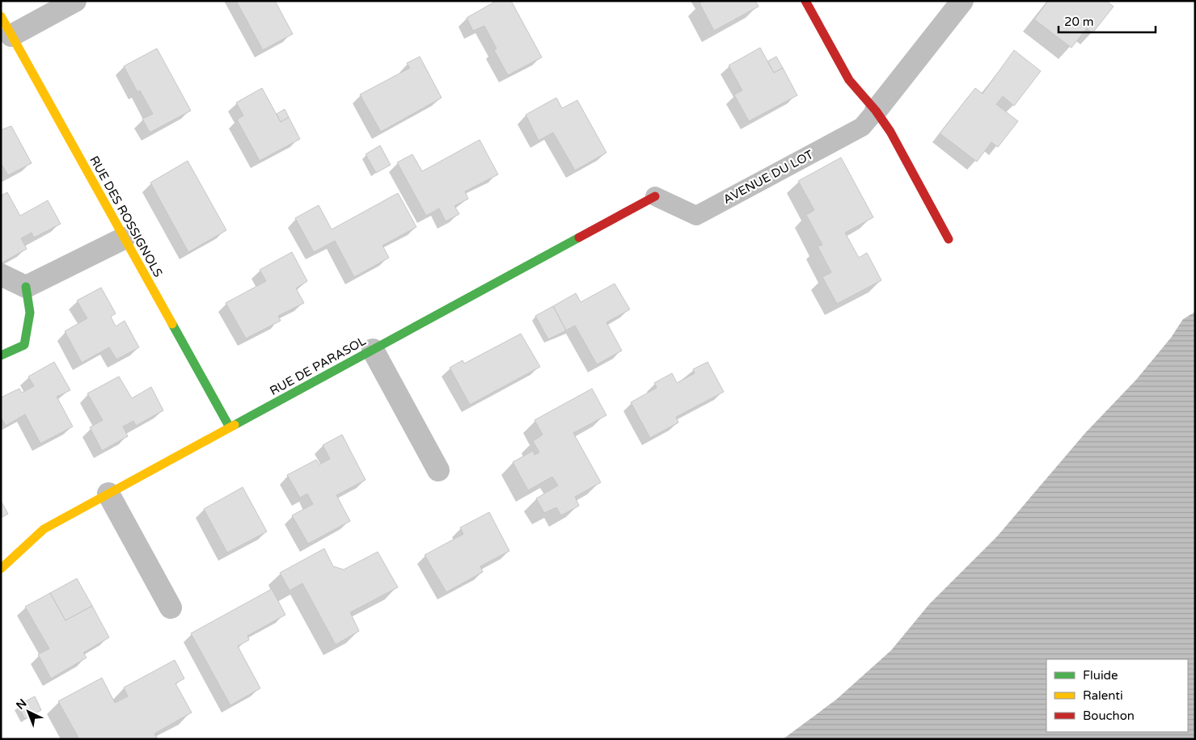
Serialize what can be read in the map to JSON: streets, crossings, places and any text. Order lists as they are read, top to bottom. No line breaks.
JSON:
{"streets":{"street":["AVENUE DU LOT","RUE DES ROSSIGNOLS","RUE DE PARASOL"]},"crossings":[["AVENUE DU LOT","RUE DE PARASOL"],["RUE DES ROSSIGNOLS","RUE DE PARASOL"]],"legend":["Fluide","Ralenti","Bouchon"],"scale_bar":"20 m","north":"top left"}
